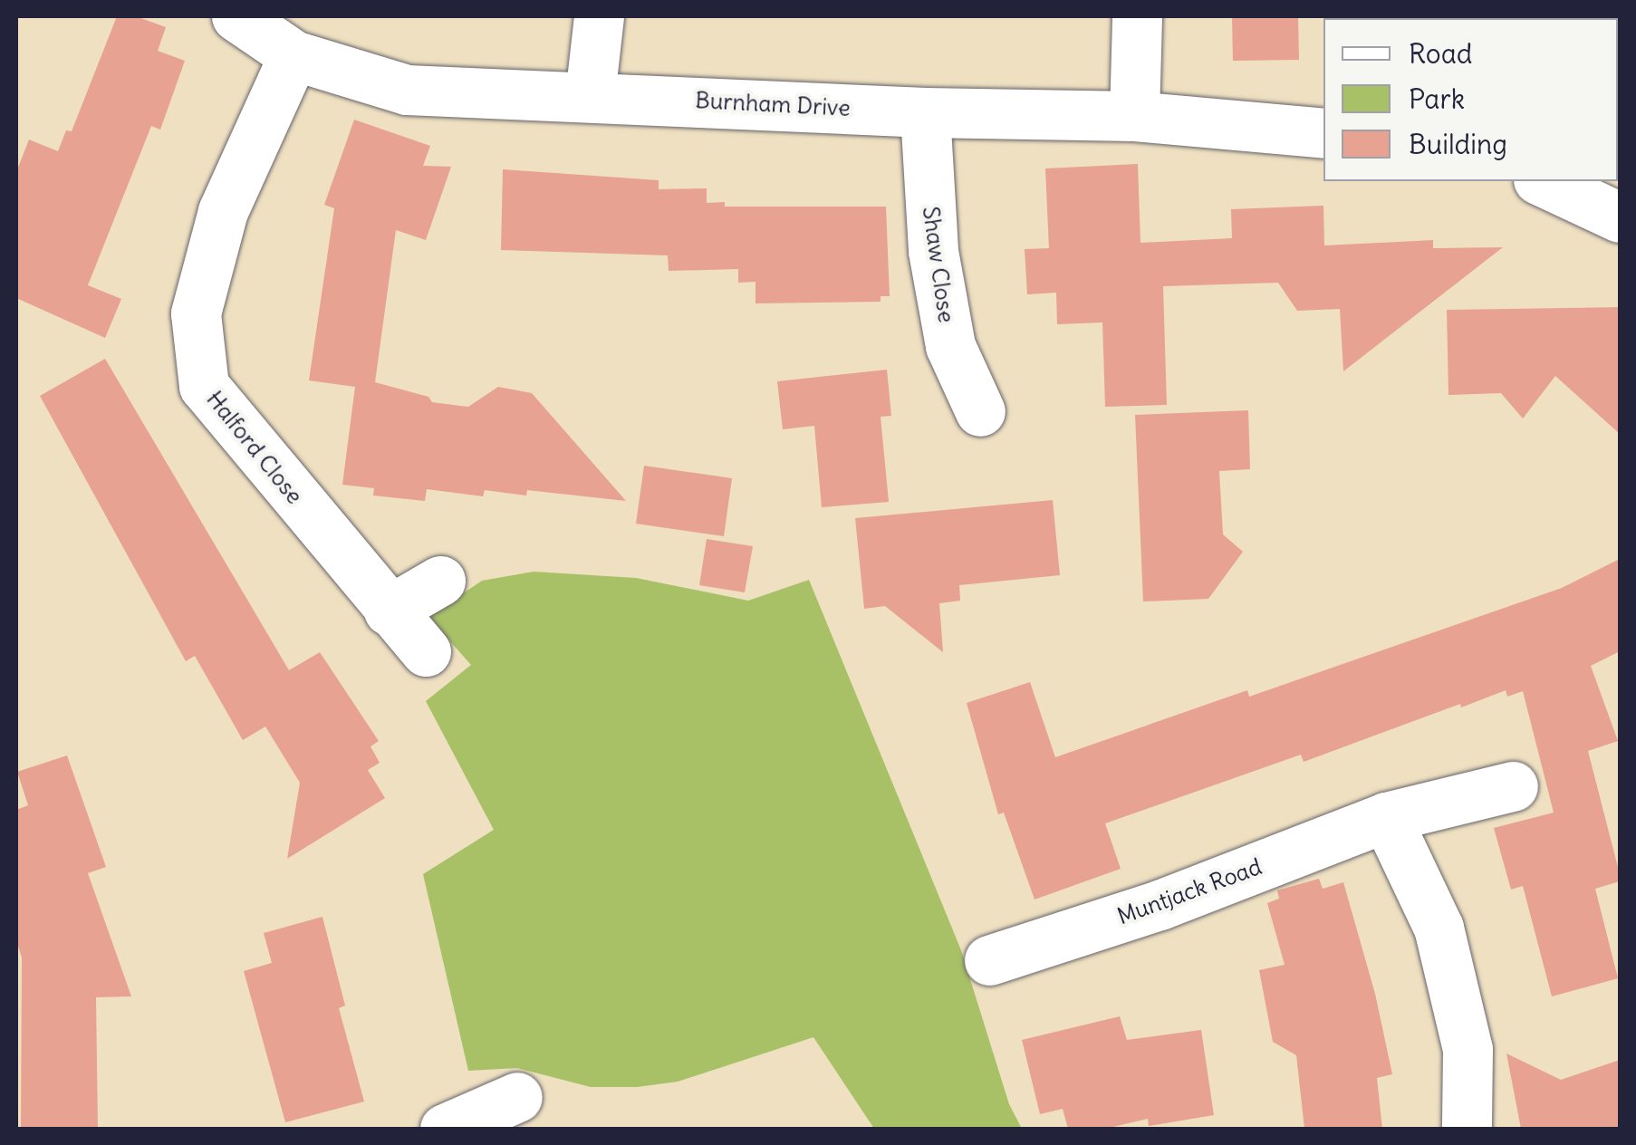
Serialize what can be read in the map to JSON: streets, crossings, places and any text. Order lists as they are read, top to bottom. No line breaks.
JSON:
{"streets":{"street":["Burnham Drive","Shaw Close","Halford Close","Muntjack Road"]},"crossings":[["Burnham Drive","Shaw Close"],["Burnham Drive","Halford Close"]],"legend":["Road","Park","Building"]}
